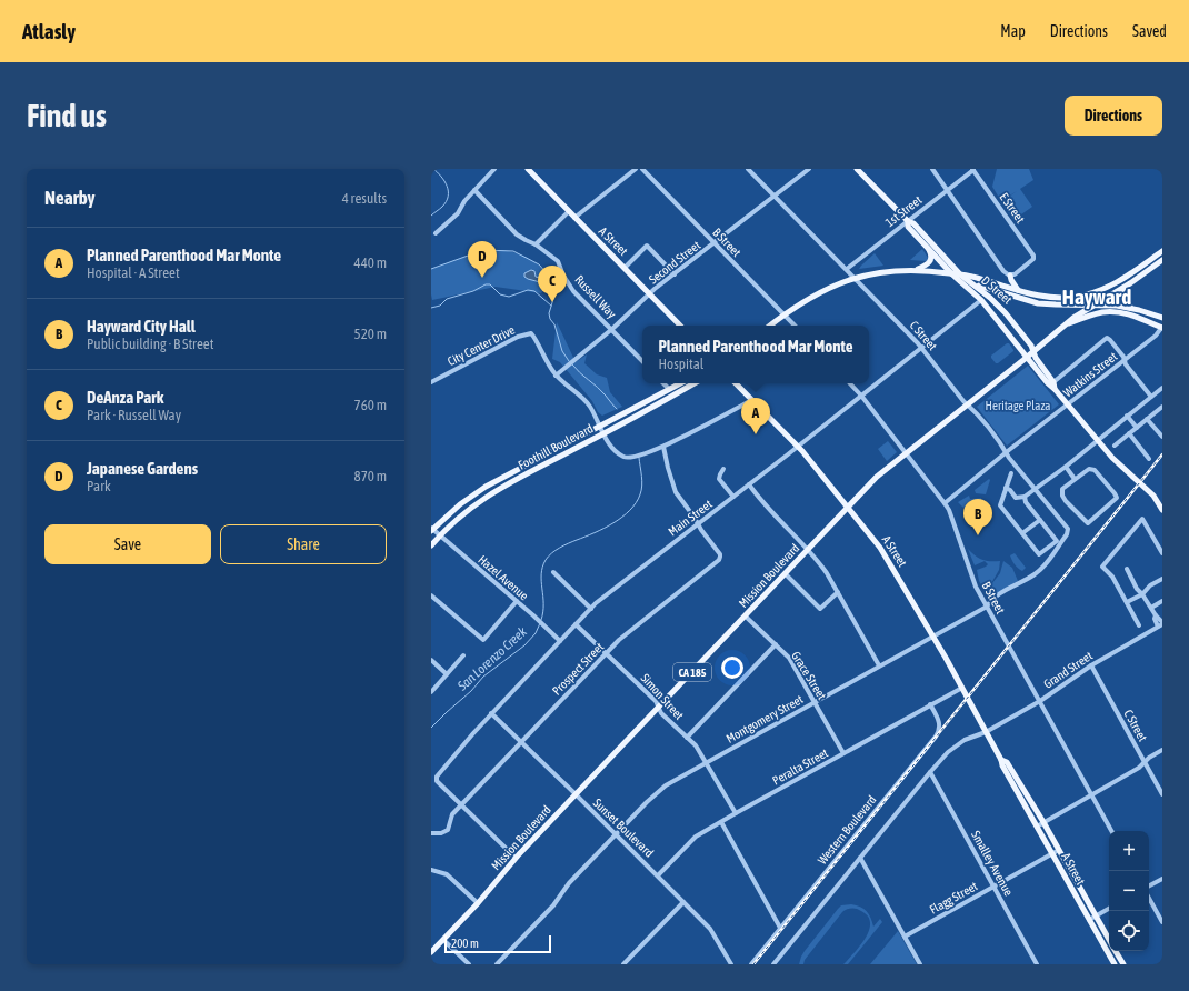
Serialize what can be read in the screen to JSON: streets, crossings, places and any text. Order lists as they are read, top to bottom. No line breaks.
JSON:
{"streets":{"main road":["A Street","D Street","Foothill Boulevard","Mission Boulevard","CA 185"],"street":["E Street","1st Street","B Street","Second Street","Russell Way","C Street","City Center Drive","Watkins Street","Main Street","Hazel Avenue","Prospect Street","Grand Street","Grace Street","Simon Street","Montgomery Street","Peralta Street","Sunset Boulevard","Western Boulevard","Smalley Avenue","Flagg Street"]},"crossings":[["E Street","1st Street"],["1st Street","D Street"],["1st Street","C Street"],["A Street","Second Street"],["A Street","City Center Drive"],["A Street","Main Street"],["A Street","Mission Boulevard"],["A Street","Grand Street"],["A Street","Montgomery Street"],["A Street","Peralta Street"],["A Street","Flagg Street"],["B Street","Second Street"],["B Street","Watkins Street"],["B Street","Main Street"],["B Street","Mission Boulevard"],["B Street","Grand Street"],["B Street","Montgomery Street"],["Second Street","Russell Way"],["Second Street","C Street"],["Second Street","City Center Drive"],["D Street","Watkins Street"],["D Street","Main Street"],["D Street","Mission Boulevard"],["C Street","Watkins Street"],["C Street","Main Street"],["C Street","Mission Boulevard"],["C Street","Grand Street"],["C Street","Montgomery Street"],["City Center Drive","Foothill Boulevard"],["Foothill Boulevard","Hazel Avenue"],["Main Street","Hazel Avenue"],["Main Street","Prospect Street"],["Main Street","Simon Street"],["Main Street","Sunset Boulevard"],["Mission Boulevard","Grace Street"],["Mission Boulevard","Simon Street"],["Mission Boulevard","Sunset Boulevard"],["Prospect Street","Simon Street"],["Prospect Street","Sunset Boulevard"],["Grace Street","Montgomery Street"],["Grace Street","Peralta Street"],["Simon Street","Montgomery Street"],["Simon Street","Peralta Street"],["Montgomery Street","Sunset Boulevard"],["Peralta Street","Sunset Boulevard"],["Peralta Street","Western Boulevard"],["Smalley Avenue","Flagg Street"]],"districts":["Hayward"],"water":["San Lorenzo Creek"],"parks":["Heritage Plaza"],"scale_bar":"200 m","page":{"header":"Atlasly","nav":["Map","Directions","Saved"],"buttons":["Directions",["Save","Share"]],"title":"Find us","heading":["Nearby","4 results"],"list":[{"mark":"A","name":"Planned Parenthood Mar Monte","note":"Hospital · A Street","value":"440 m"},{"mark":"B","name":"Hayward City Hall","note":"Public building · B Street","value":"520 m"},{"mark":"C","name":"DeAnza Park","note":"Park · Russell Way","value":"760 m"},{"mark":"D","name":"Japanese Gardens","note":"Park","value":"870 m"}],"pins":["D","C","A","B"],"popup":["Planned Parenthood Mar Monte","Hospital"],"map_buttons":["+","−"],"scale":"200 m"}}
